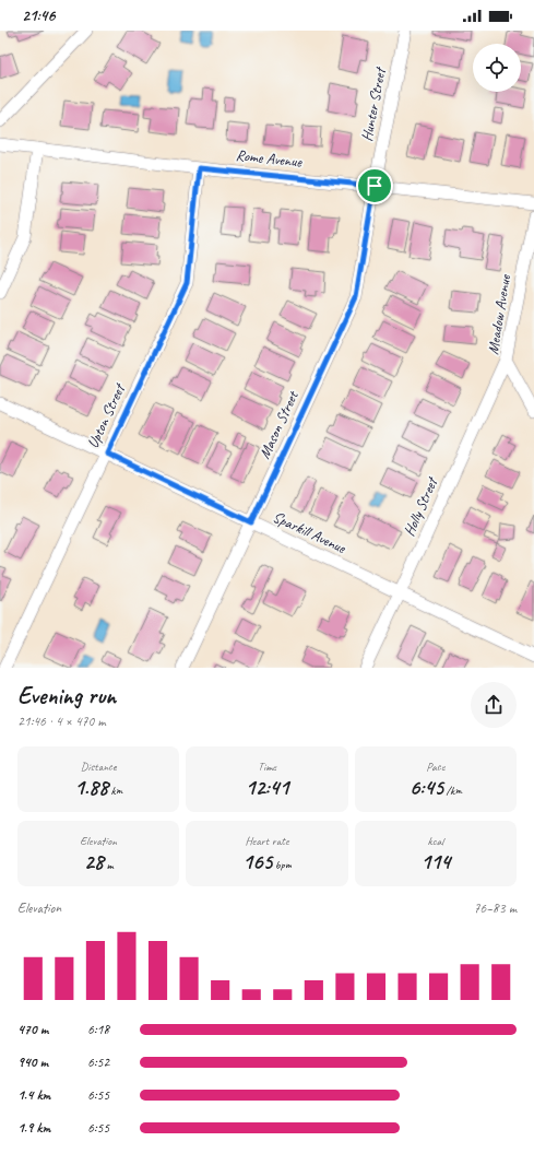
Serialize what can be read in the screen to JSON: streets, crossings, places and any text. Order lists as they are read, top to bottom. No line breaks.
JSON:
{"streets":{"street":["Hunter Street","Rome Avenue","Meadow Avenue","Upton Street","Mason Street","Holly Street","Sparkill Avenue"]},"crossings":[["Hunter Street","Rome Avenue"],["Hunter Street","Mason Street"],["Rome Avenue","Upton Street"],["Rome Avenue","Mason Street"],["Meadow Avenue","Holly Street"],["Upton Street","Sparkill Avenue"],["Mason Street","Sparkill Avenue"],["Holly Street","Sparkill Avenue"]],"page":{"status":"21:46","heading":["Evening run","21:46 · 4 × 470 m"],"stats":[["Distance","1.88 km"],["Time","12:41"],["Pace","6:45 /km"],["Elevation","28 m"],["Heart rate","165 bpm"],["kcal","114"]],"chart":["Elevation","76–83 m"],"list":[{"name":"470 m","note":"6:18"},{"name":"940 m","note":"6:52"},{"name":"1.4 km","note":"6:55"},{"name":"1.9 km","note":"6:55"}]}}
